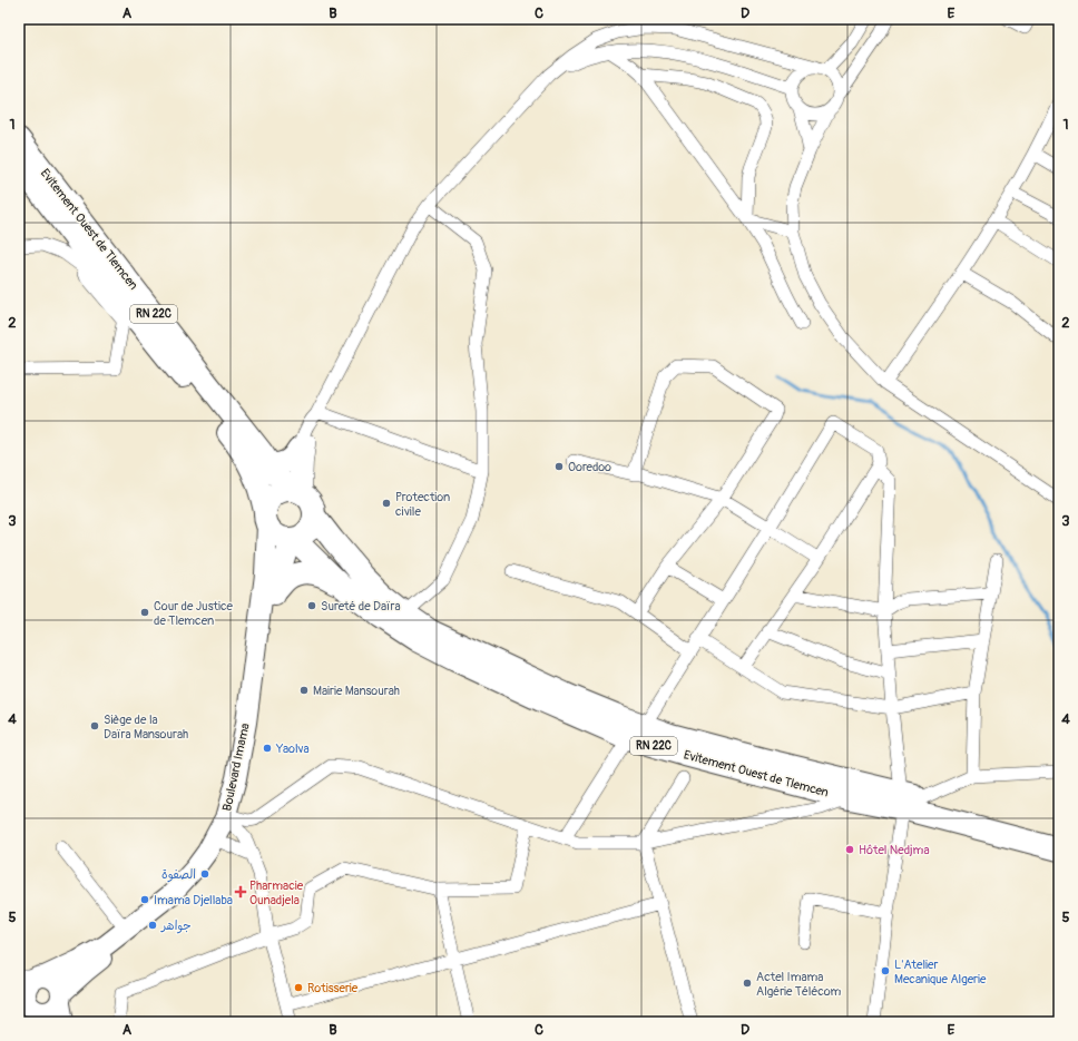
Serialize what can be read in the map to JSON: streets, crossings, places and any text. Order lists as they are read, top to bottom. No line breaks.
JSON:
{"streets":{"highway":["Evitement Ouest de Tlemcen","RN 22C"],"main road":["Boulevard Imama"]},"crossings":[["Evitement Ouest de Tlemcen","Boulevard Imama"]],"places":{"other":["Ooredoo","Protection civile","Sureté de Daïra","Cour de Justice de Tlemcen","Mairie Mansourah","Siège de la Daïra Mansourah","Yaolva","Hôtel Nedjma","الصفوة","Imama Djellaba","جواهر","L'Atelier Mecanique Algerie","Actel Imama Algérie Télécom","Rotisserie"],"health":["Pharmacie Ounadjela"]},"grid":{"columns":["A","B","C","D","E"],"rows":["1","2","3","4","5"]}}
